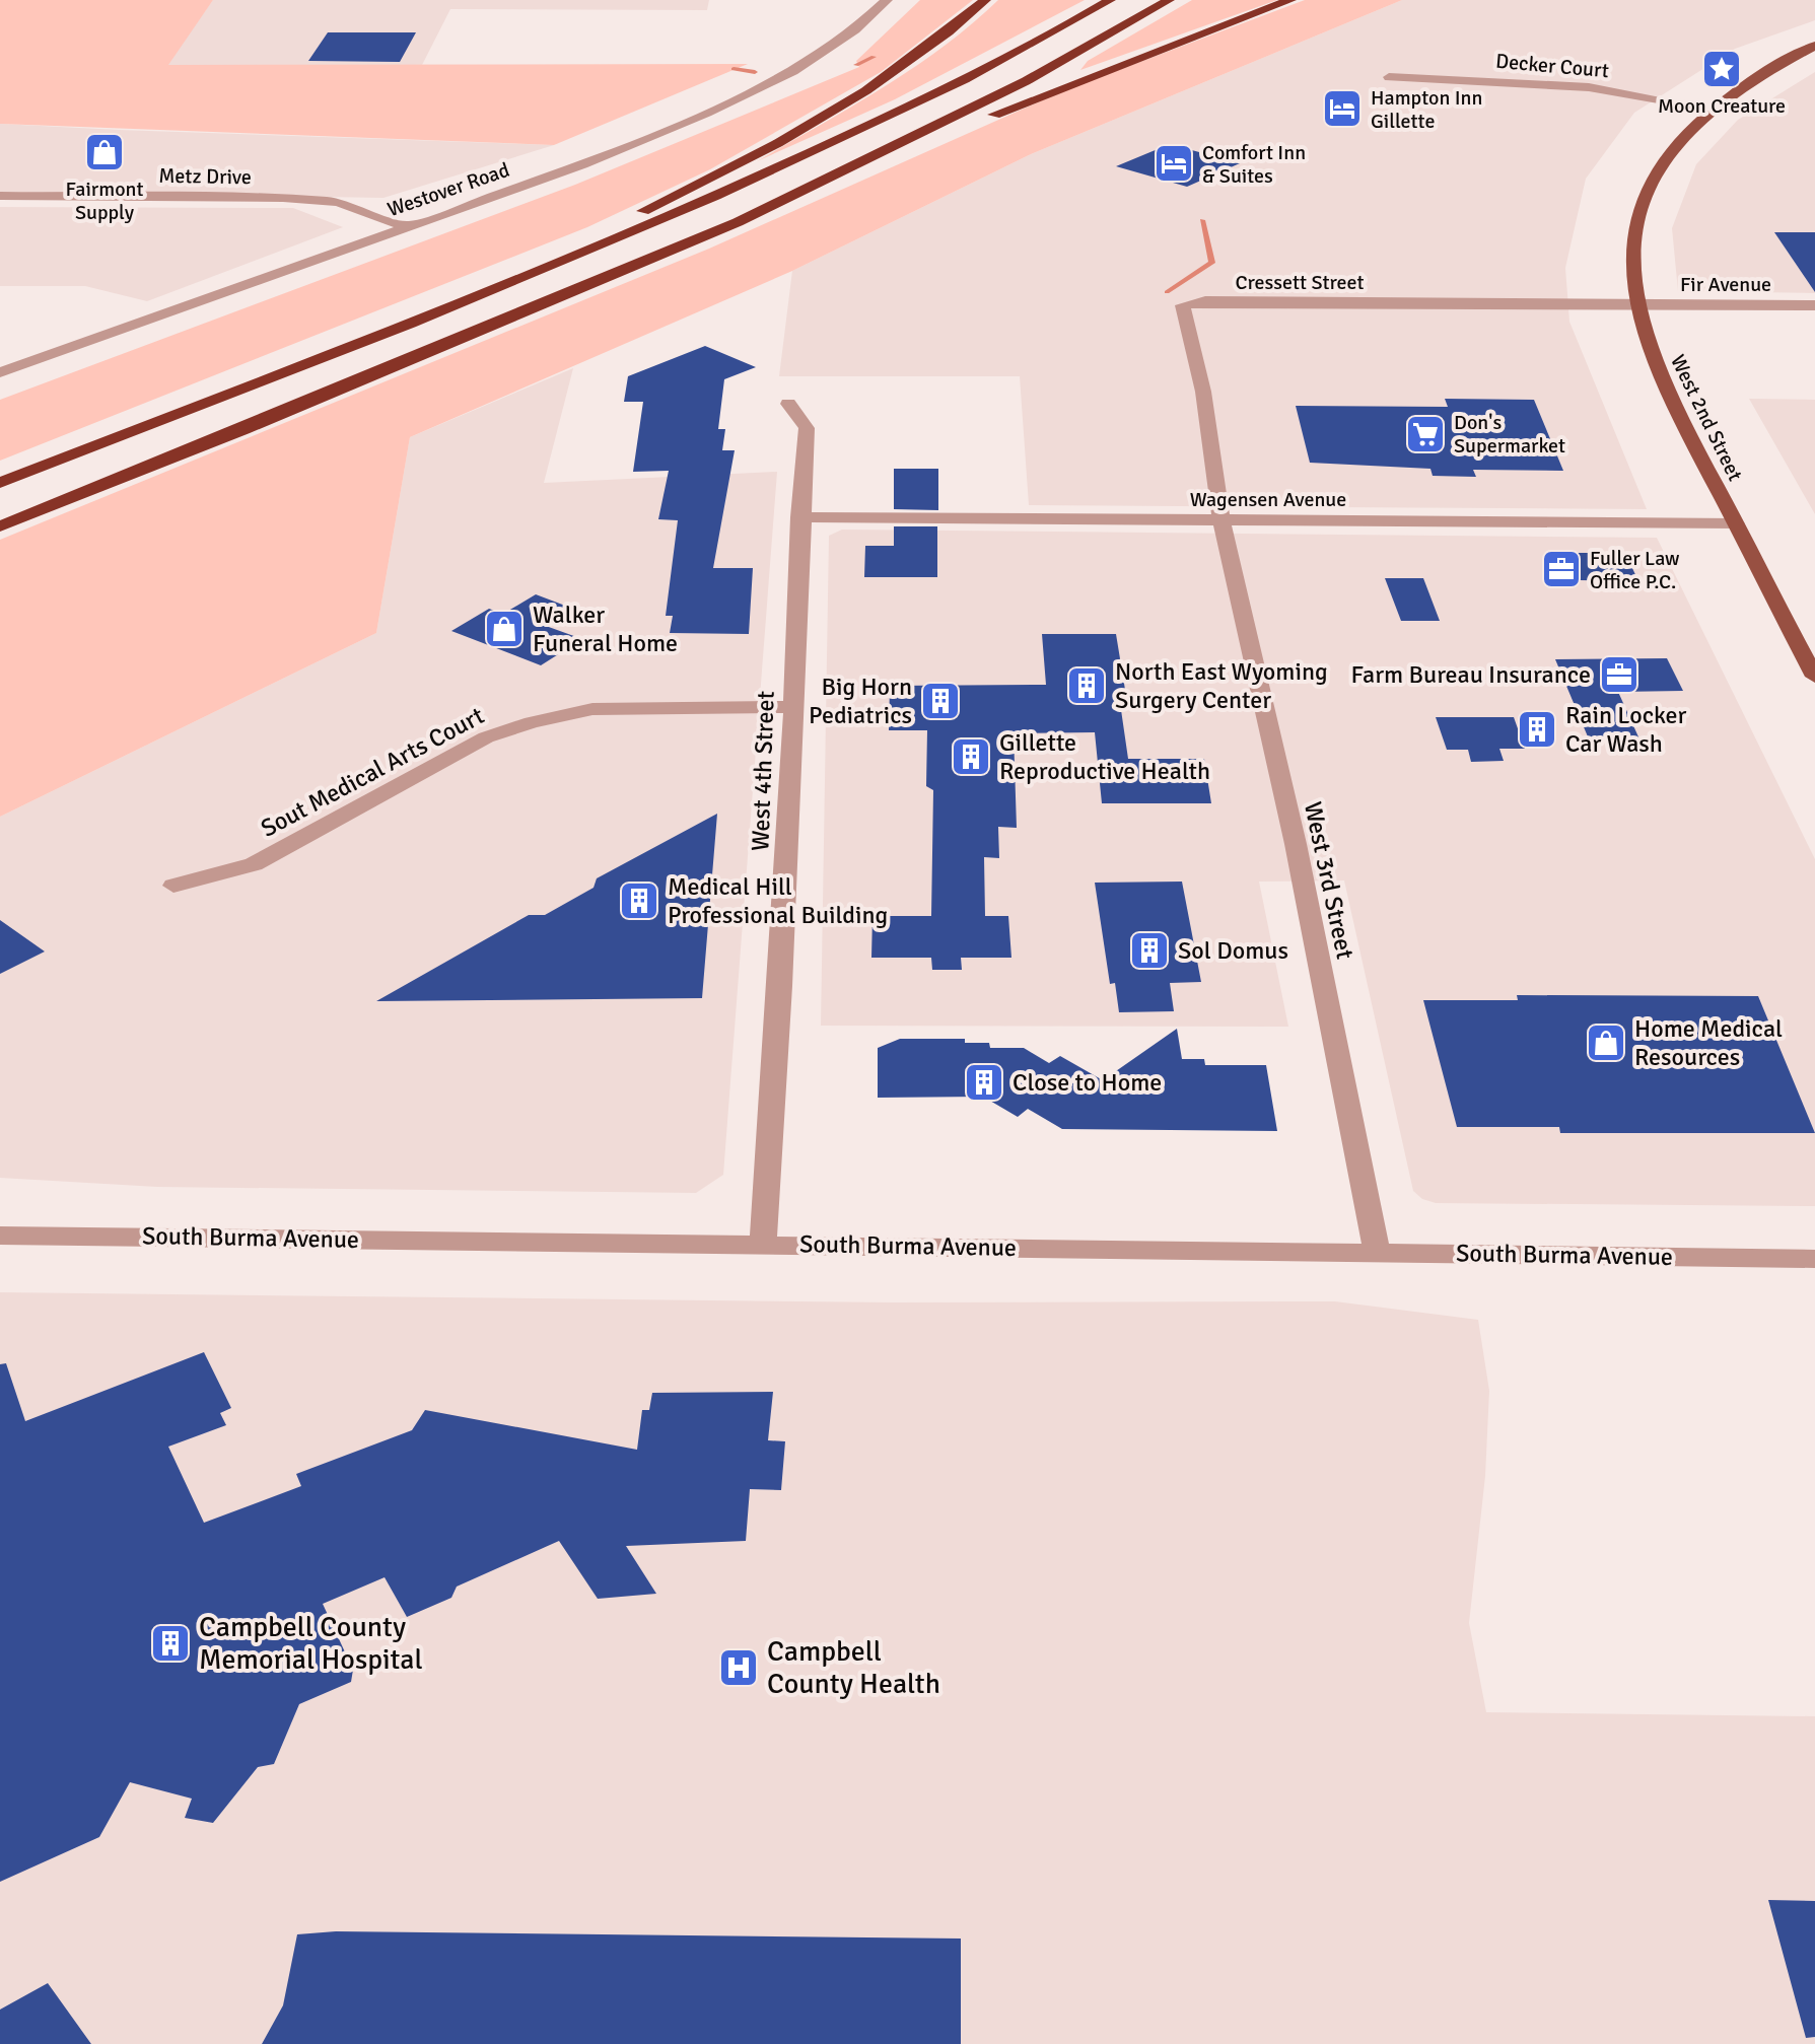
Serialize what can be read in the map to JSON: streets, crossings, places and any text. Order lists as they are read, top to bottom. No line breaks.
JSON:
{"streets":{"main road":["West 2nd Street"],"street":["Decker Court","Metz Drive","Westover Road","Cressett Street","Fir Avenue","Wagensen Avenue","West 4th Street","Sout Medical Arts Court","West 3rd Street","South Burma Avenue"]},"crossings":[["Decker Court","West 2nd Street"],["Metz Drive","Westover Road"],["Cressett Street","Fir Avenue"],["Cressett Street","West 2nd Street"],["Cressett Street","Wagensen Avenue"],["Cressett Street","West 3rd Street"],["Fir Avenue","West 2nd Street"],["West 2nd Street","Wagensen Avenue"],["Wagensen Avenue","West 4th Street"],["Wagensen Avenue","West 3rd Street"],["West 4th Street","Sout Medical Arts Court"],["West 4th Street","South Burma Avenue"],["West 3rd Street","South Burma Avenue"]],"places":{"place":["Moon Creature"],"hotel":["Hampton Inn Gillette","Comfort Inn & Suites"],"shop":["Fairmont Supply","Walker Funeral Home","Home Medical Resources"],"supermarket":["Don's Supermarket"],"office":["Fuller Law Office P.C.","Farm Bureau Insurance"],"building":["North East Wyoming Surgery Center","Big Horn Pediatrics","Rain Locker Car Wash","Gillette Reproductive Health","Medical Hill Professional Building","Sol Domus","Close to Home","Campbell County Memorial Hospital"],"hospital":["Campbell County Health"]}}
